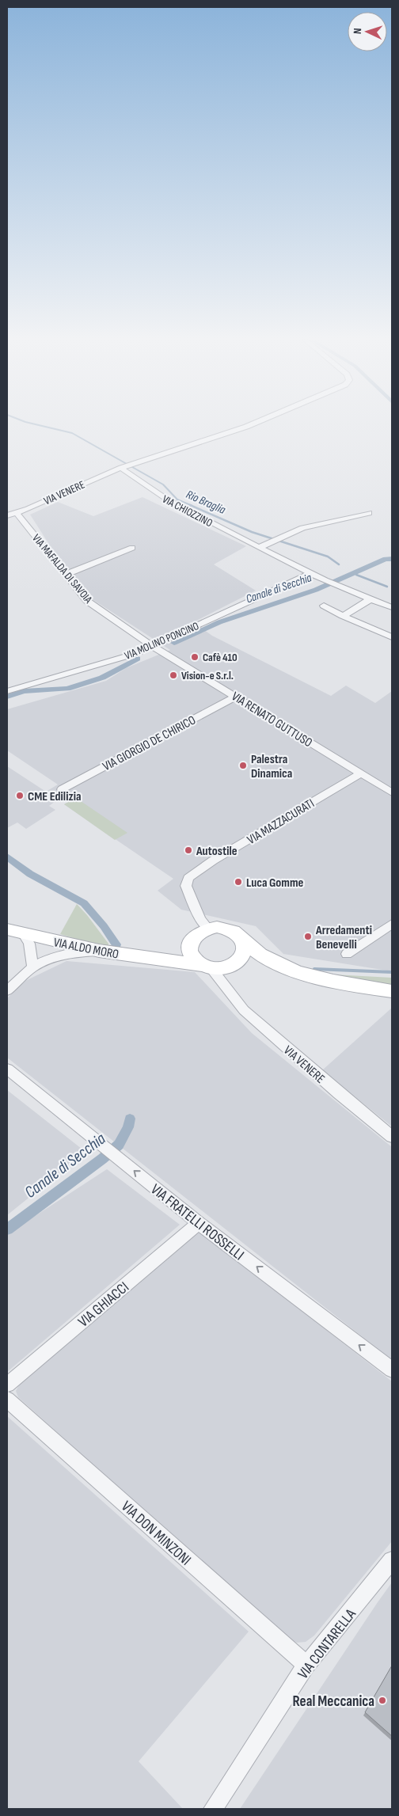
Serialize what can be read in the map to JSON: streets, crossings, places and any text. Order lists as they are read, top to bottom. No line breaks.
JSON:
{"streets":{"main road":["VIA ALDO MORO"],"street":["VIA VENERE","VIA CHIOZZINO","VIA MAFALDA DI SAVOIA","VIA MOLINO PONCINO","VIA RENATO GUTTUSO","VIA GIORGIO DE CHIRICO","VIA MAZZACURATI","VIA FRATELLI ROSSELLI","VIA GHIACCI","VIA DON MINZONI","VIA CONTARELLA"]},"crossings":[["VIA VENERE","VIA CHIOZZINO"],["VIA VENERE","VIA MAFALDA DI SAVOIA"],["VIA VENERE","VIA MAZZACURATI"],["VIA VENERE","VIA ALDO MORO"],["VIA CHIOZZINO","VIA MOLINO PONCINO"],["VIA MAFALDA DI SAVOIA","VIA MOLINO PONCINO"],["VIA MAFALDA DI SAVOIA","VIA RENATO GUTTUSO"],["VIA MOLINO PONCINO","VIA RENATO GUTTUSO"],["VIA RENATO GUTTUSO","VIA GIORGIO DE CHIRICO"],["VIA RENATO GUTTUSO","VIA MAZZACURATI"],["VIA MAZZACURATI","VIA ALDO MORO"],["VIA FRATELLI ROSSELLI","VIA GHIACCI"],["VIA DON MINZONI","VIA CONTARELLA"]],"one_way":["VIA FRATELLI ROSSELLI"],"water":["Rio Braglia","Canale di Secchia"],"places":["Cafè 410","Vision-e S.r.l.","Palestra Dinamica","CME Edilizia","Autostile","Luca Gomme","Arredamenti Benevelli","Real Meccanica"],"north":"left"}
